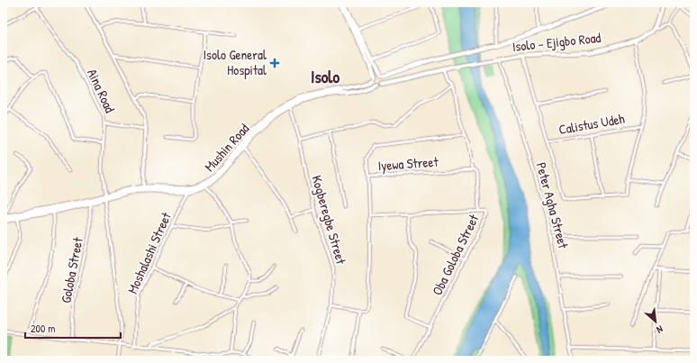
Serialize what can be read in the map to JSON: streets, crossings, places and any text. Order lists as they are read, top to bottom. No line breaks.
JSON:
{"streets":{"main road":["Isolo - Ejigbo Road","Mushin Road"],"street":["Aina Road","Calistus Udeh","Iyewa Street","Peter Agha Street","Kogberegbe Street","Moshalashi Street","Oba Goloba Street","Goloba Street"]},"crossings":[["Isolo - Ejigbo Road","Peter Agha Street"],["Aina Road","Mushin Road"],["Mushin Road","Kogberegbe Street"],["Mushin Road","Moshalashi Street"],["Mushin Road","Goloba Street"],["Iyewa Street","Oba Goloba Street"]],"districts":["Isolo"],"places":{"health":["Isolo General Hospital"]},"scale_bar":"200 m","north":"bottom right"}
